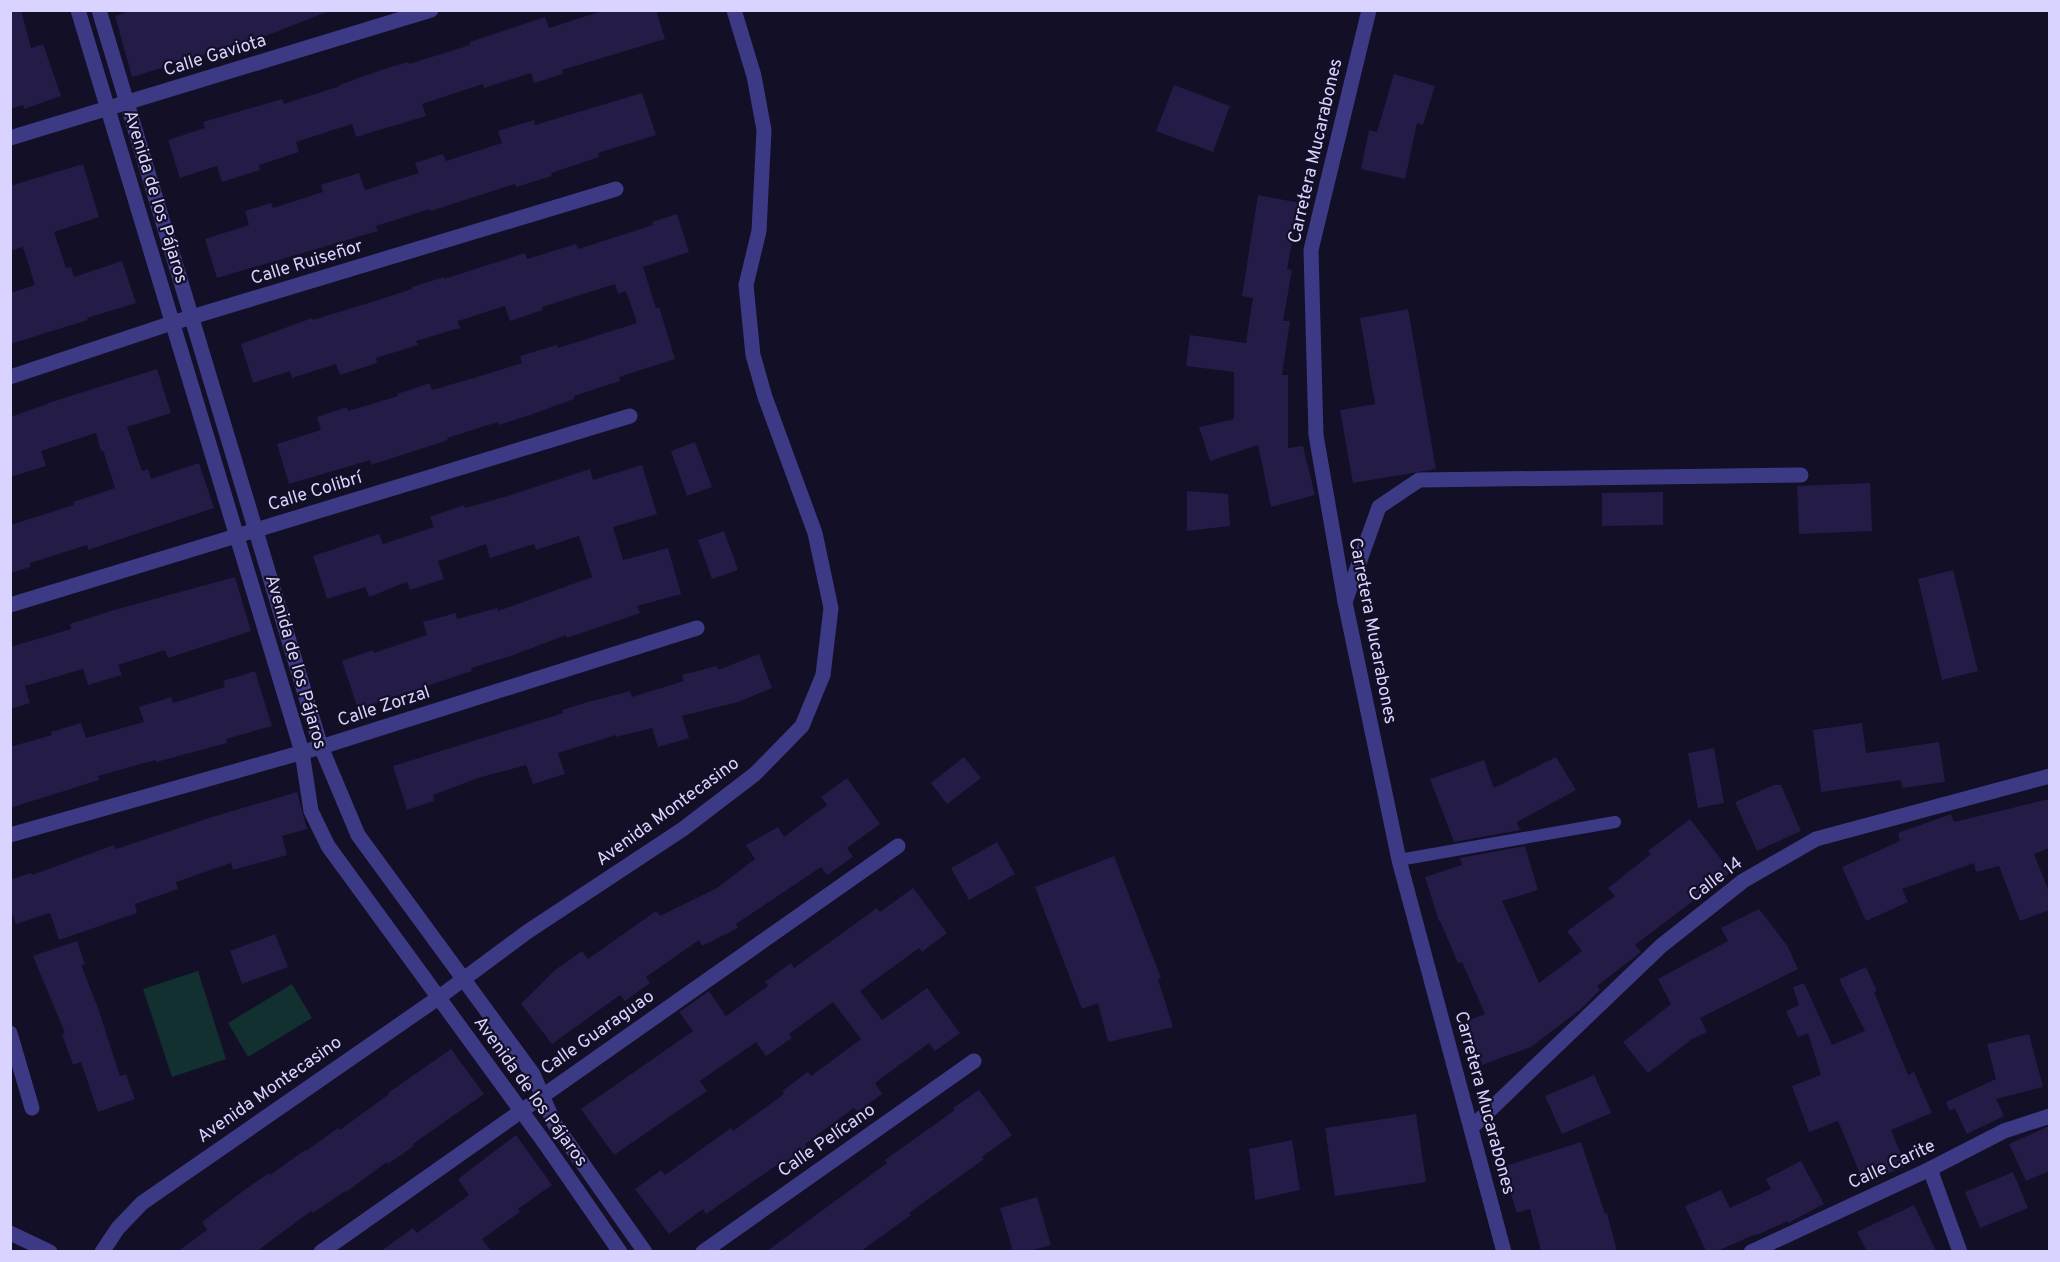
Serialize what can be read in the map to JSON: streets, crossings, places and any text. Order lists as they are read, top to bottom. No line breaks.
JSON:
{"streets":{"street":["Calle Gaviota","Carretera Mucarabones","Avenida de los Pájaros","Calle Ruiseñor","Calle Colibrí","Calle Zorzal","Avenida Montecasino","Calle 14","Calle Guaraguao","Calle Pelícano","Calle Carite"]},"crossings":[["Calle Gaviota","Avenida de los Pájaros"],["Carretera Mucarabones","Calle 14"],["Avenida de los Pájaros","Calle Ruiseñor"],["Avenida de los Pájaros","Calle Colibrí"],["Avenida de los Pájaros","Calle Zorzal"],["Avenida de los Pájaros","Avenida Montecasino"],["Avenida de los Pájaros","Calle Guaraguao"]]}
